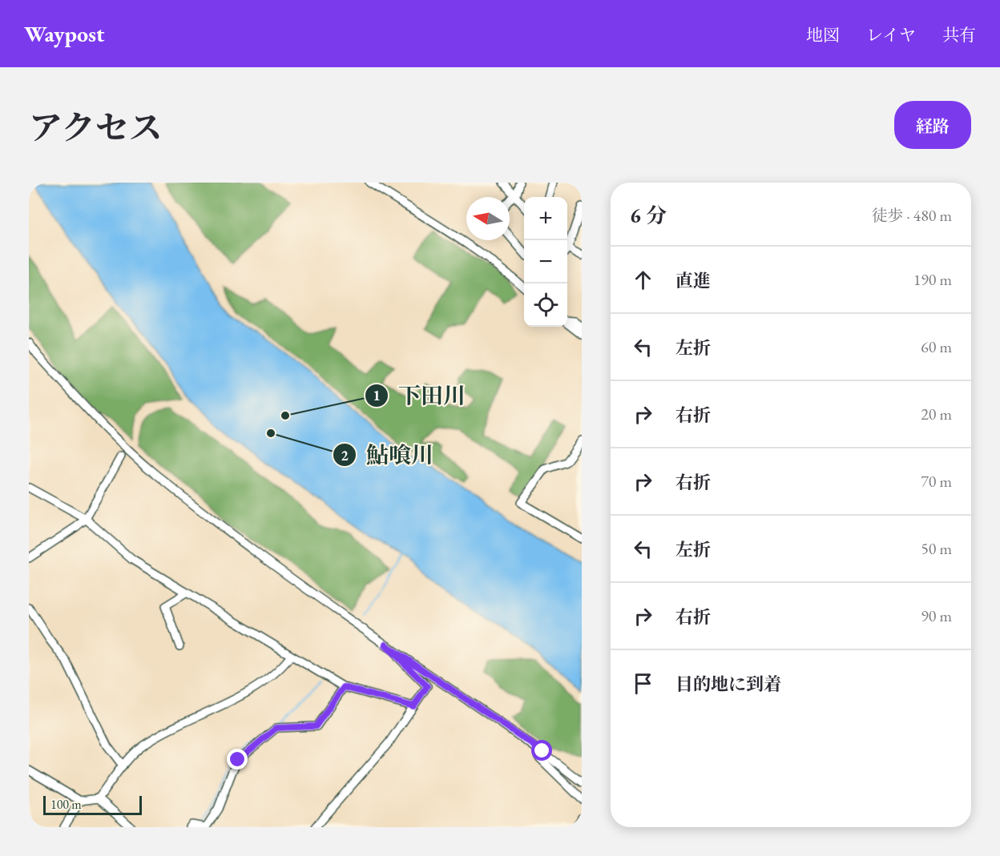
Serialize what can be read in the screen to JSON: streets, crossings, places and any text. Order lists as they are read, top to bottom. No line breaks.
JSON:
{"places":["下田川","鮎喰川"],"scale_bar":"100 m","north":"left","page":{"header":"Waypost","nav":["地図","レイヤ","共有"],"title":"アクセス","buttons":"経路","heading":["6 分","徒歩 · 480 m"],"map_buttons":["+","−"],"list":[["直進","190 m"],["左折","60 m"],["右折","20 m"],["右折","70 m"],["左折","50 m"],["右折","90 m"],"目的地に到着"],"scale":"100 m"}}
